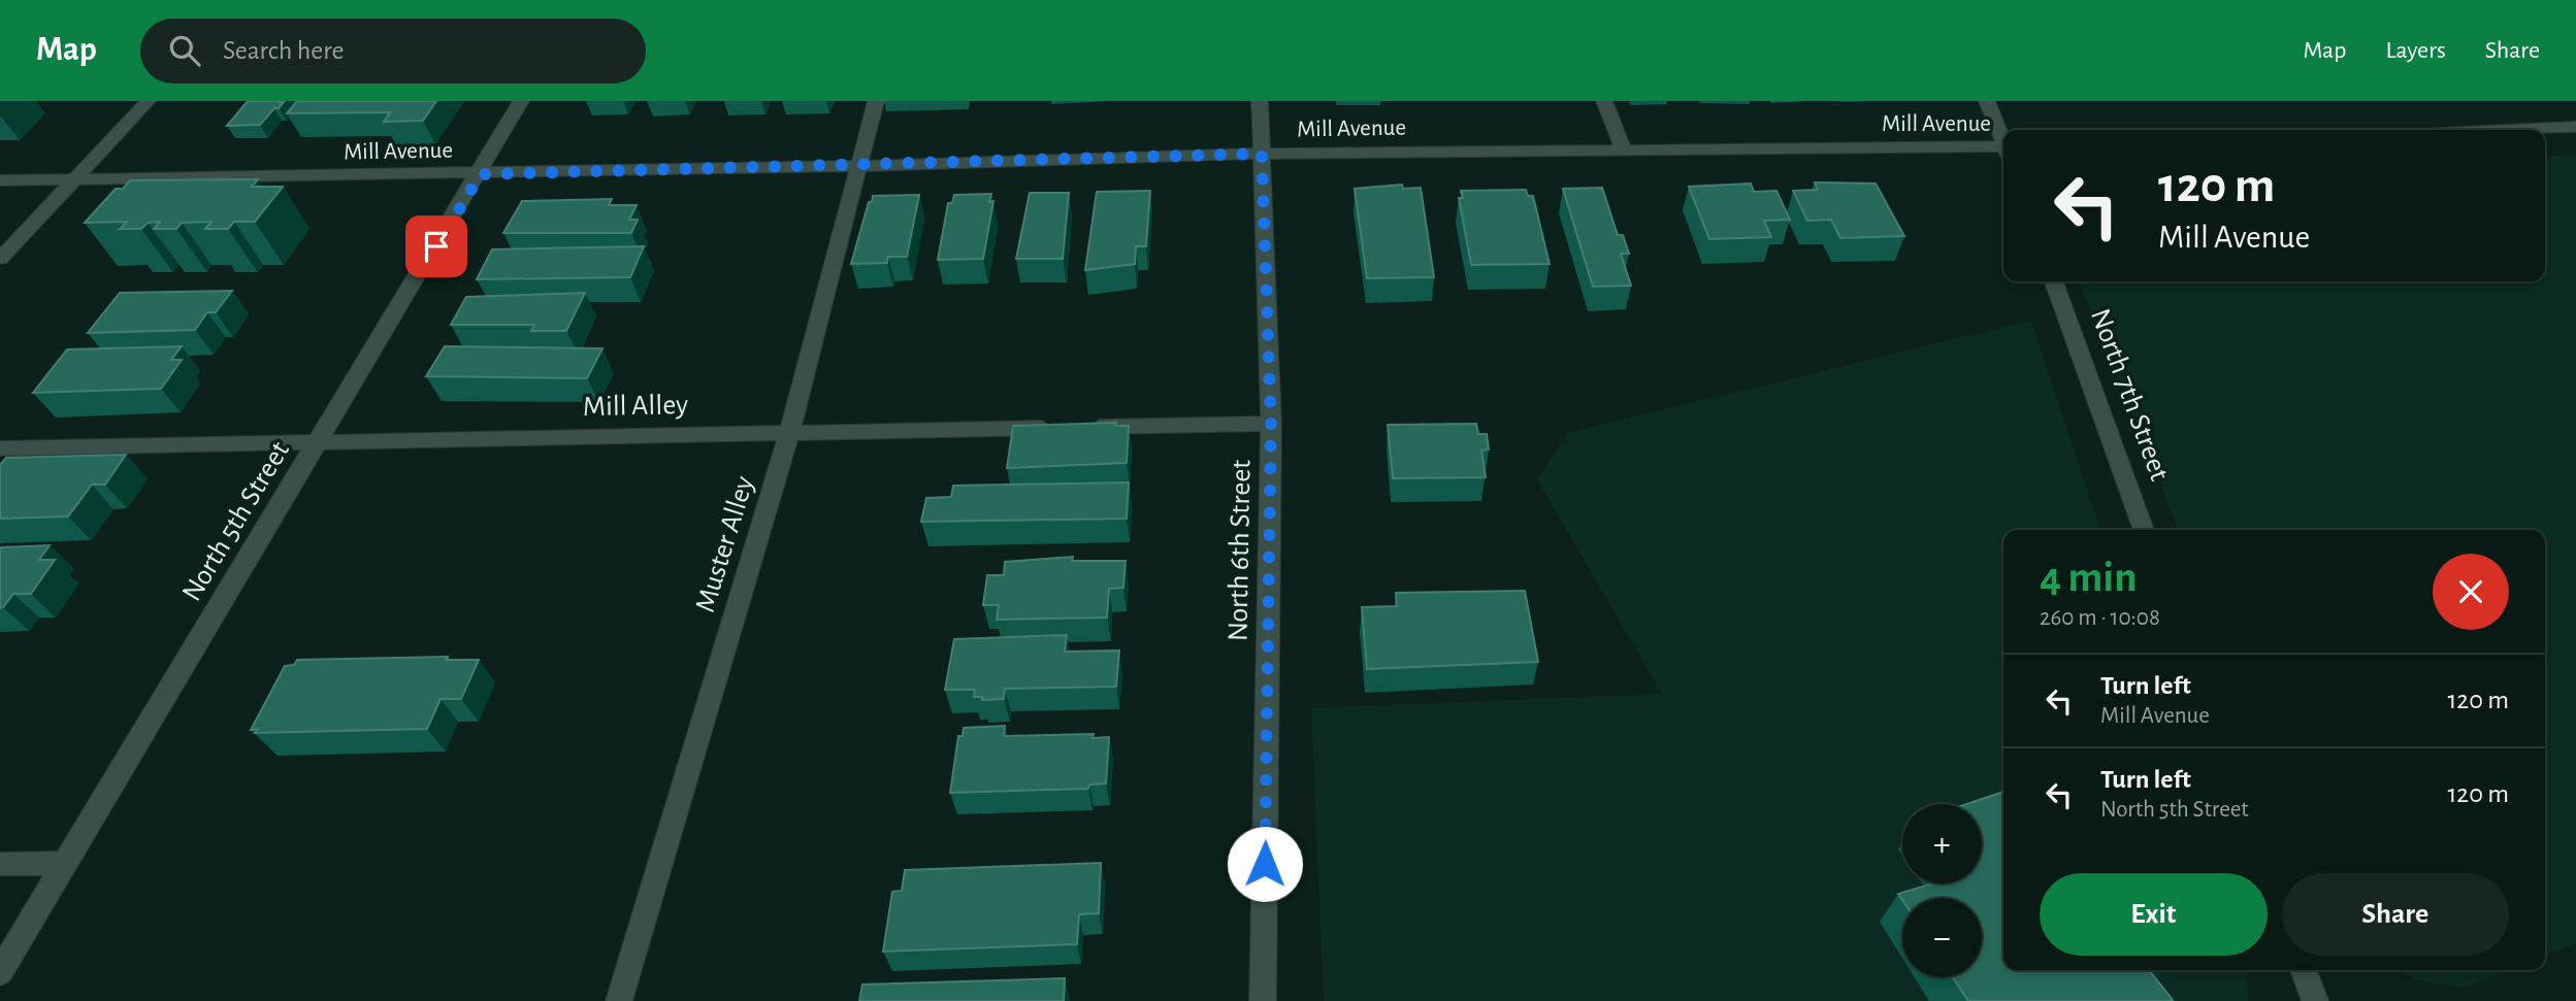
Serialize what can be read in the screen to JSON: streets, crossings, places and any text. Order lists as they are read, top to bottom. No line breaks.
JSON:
{"streets":{"street":["Mill Avenue","North 7th Street","Mill Alley","North 5th Street","Muster Alley","North 6th Street"]},"crossings":[["Mill Avenue","North 5th Street"],["Mill Avenue","Muster Alley"],["Mill Avenue","North 6th Street"],["Mill Alley","North 5th Street"],["Mill Alley","Muster Alley"],["Mill Alley","North 6th Street"]],"page":{"header":"Map","search":"Search here","nav":["Map","Layers","Share"],"turn":["120 m","Mill Avenue"],"heading":["4 min","260 m · 10:08"],"list":[{"name":"Turn left","note":"Mill Avenue","value":"120 m"},{"name":"Turn left","note":"North 5th Street","value":"120 m"}],"map_buttons":["+","−"],"buttons":["Exit","Share"]}}
